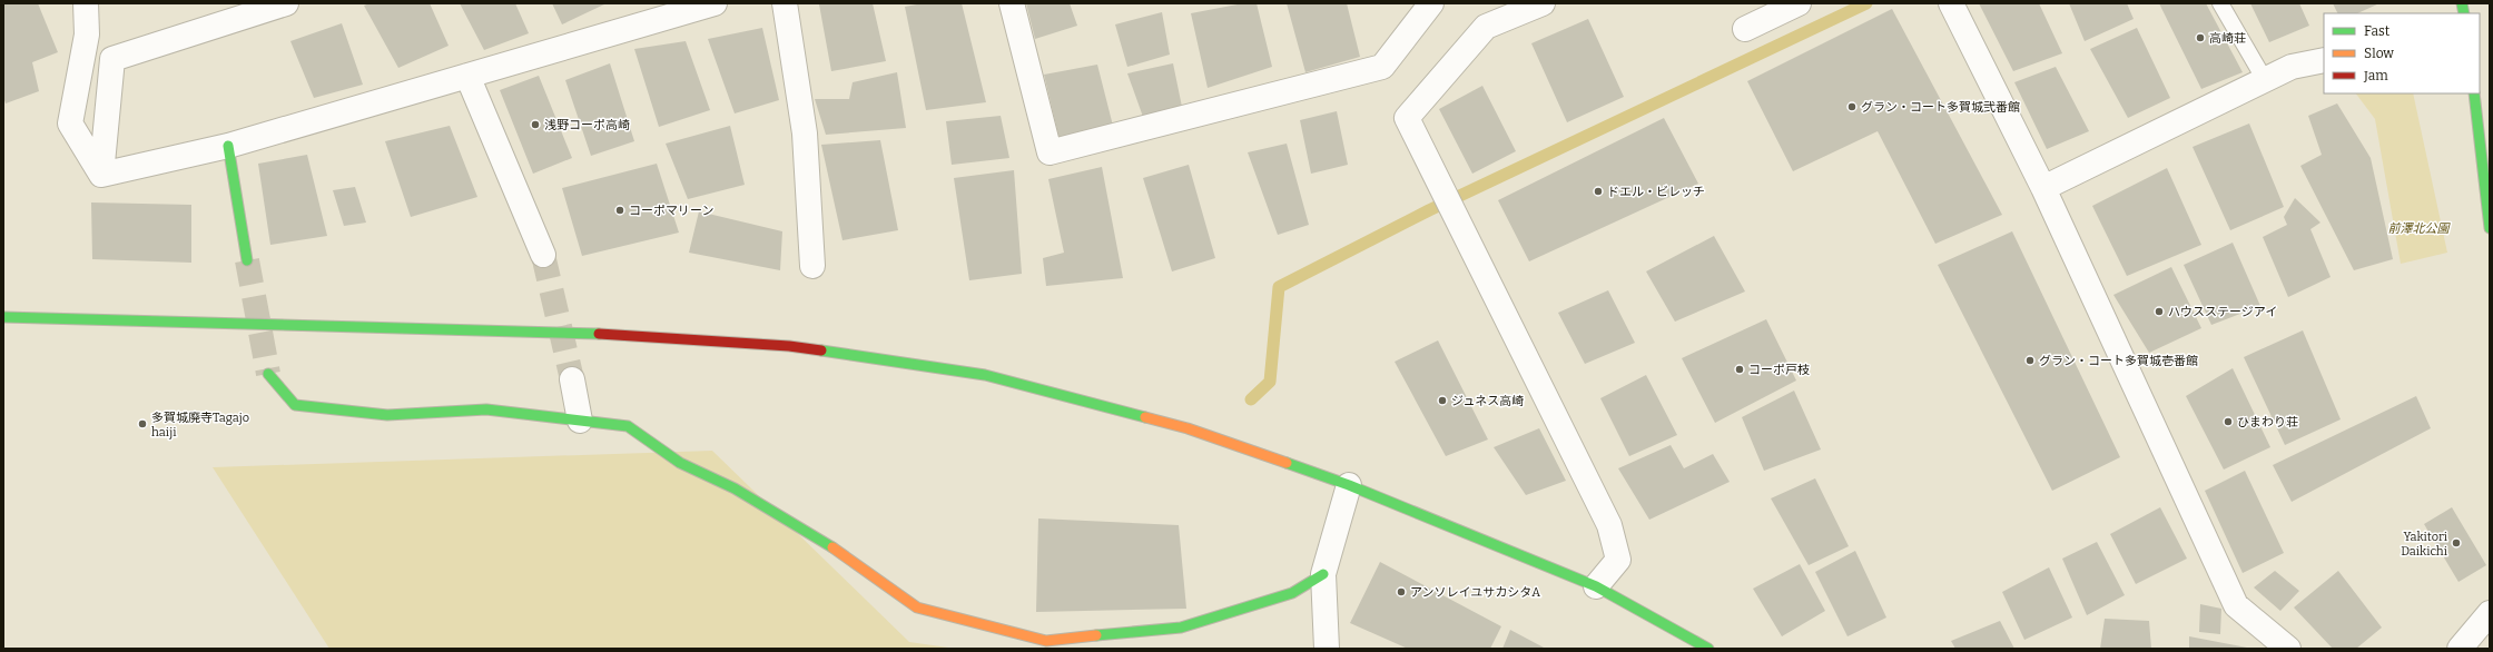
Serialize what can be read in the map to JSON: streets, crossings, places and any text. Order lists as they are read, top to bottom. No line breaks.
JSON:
{"parks":["前澤北公園"],"places":["高崎荘","グラン・コート多賀城弐番館","浅野コーポ高崎","ドエル・ビレッチ","コーポマリーン","ハウスステージアイ","グラン・コート多賀城壱番館","コーポ戸枝","ジュネス高崎","ひまわり荘","多賀城廃寺Tagajo haiji","Yakitori Daikichi","アンソレイユサカシタA"],"legend":["Fast","Slow","Jam"]}
